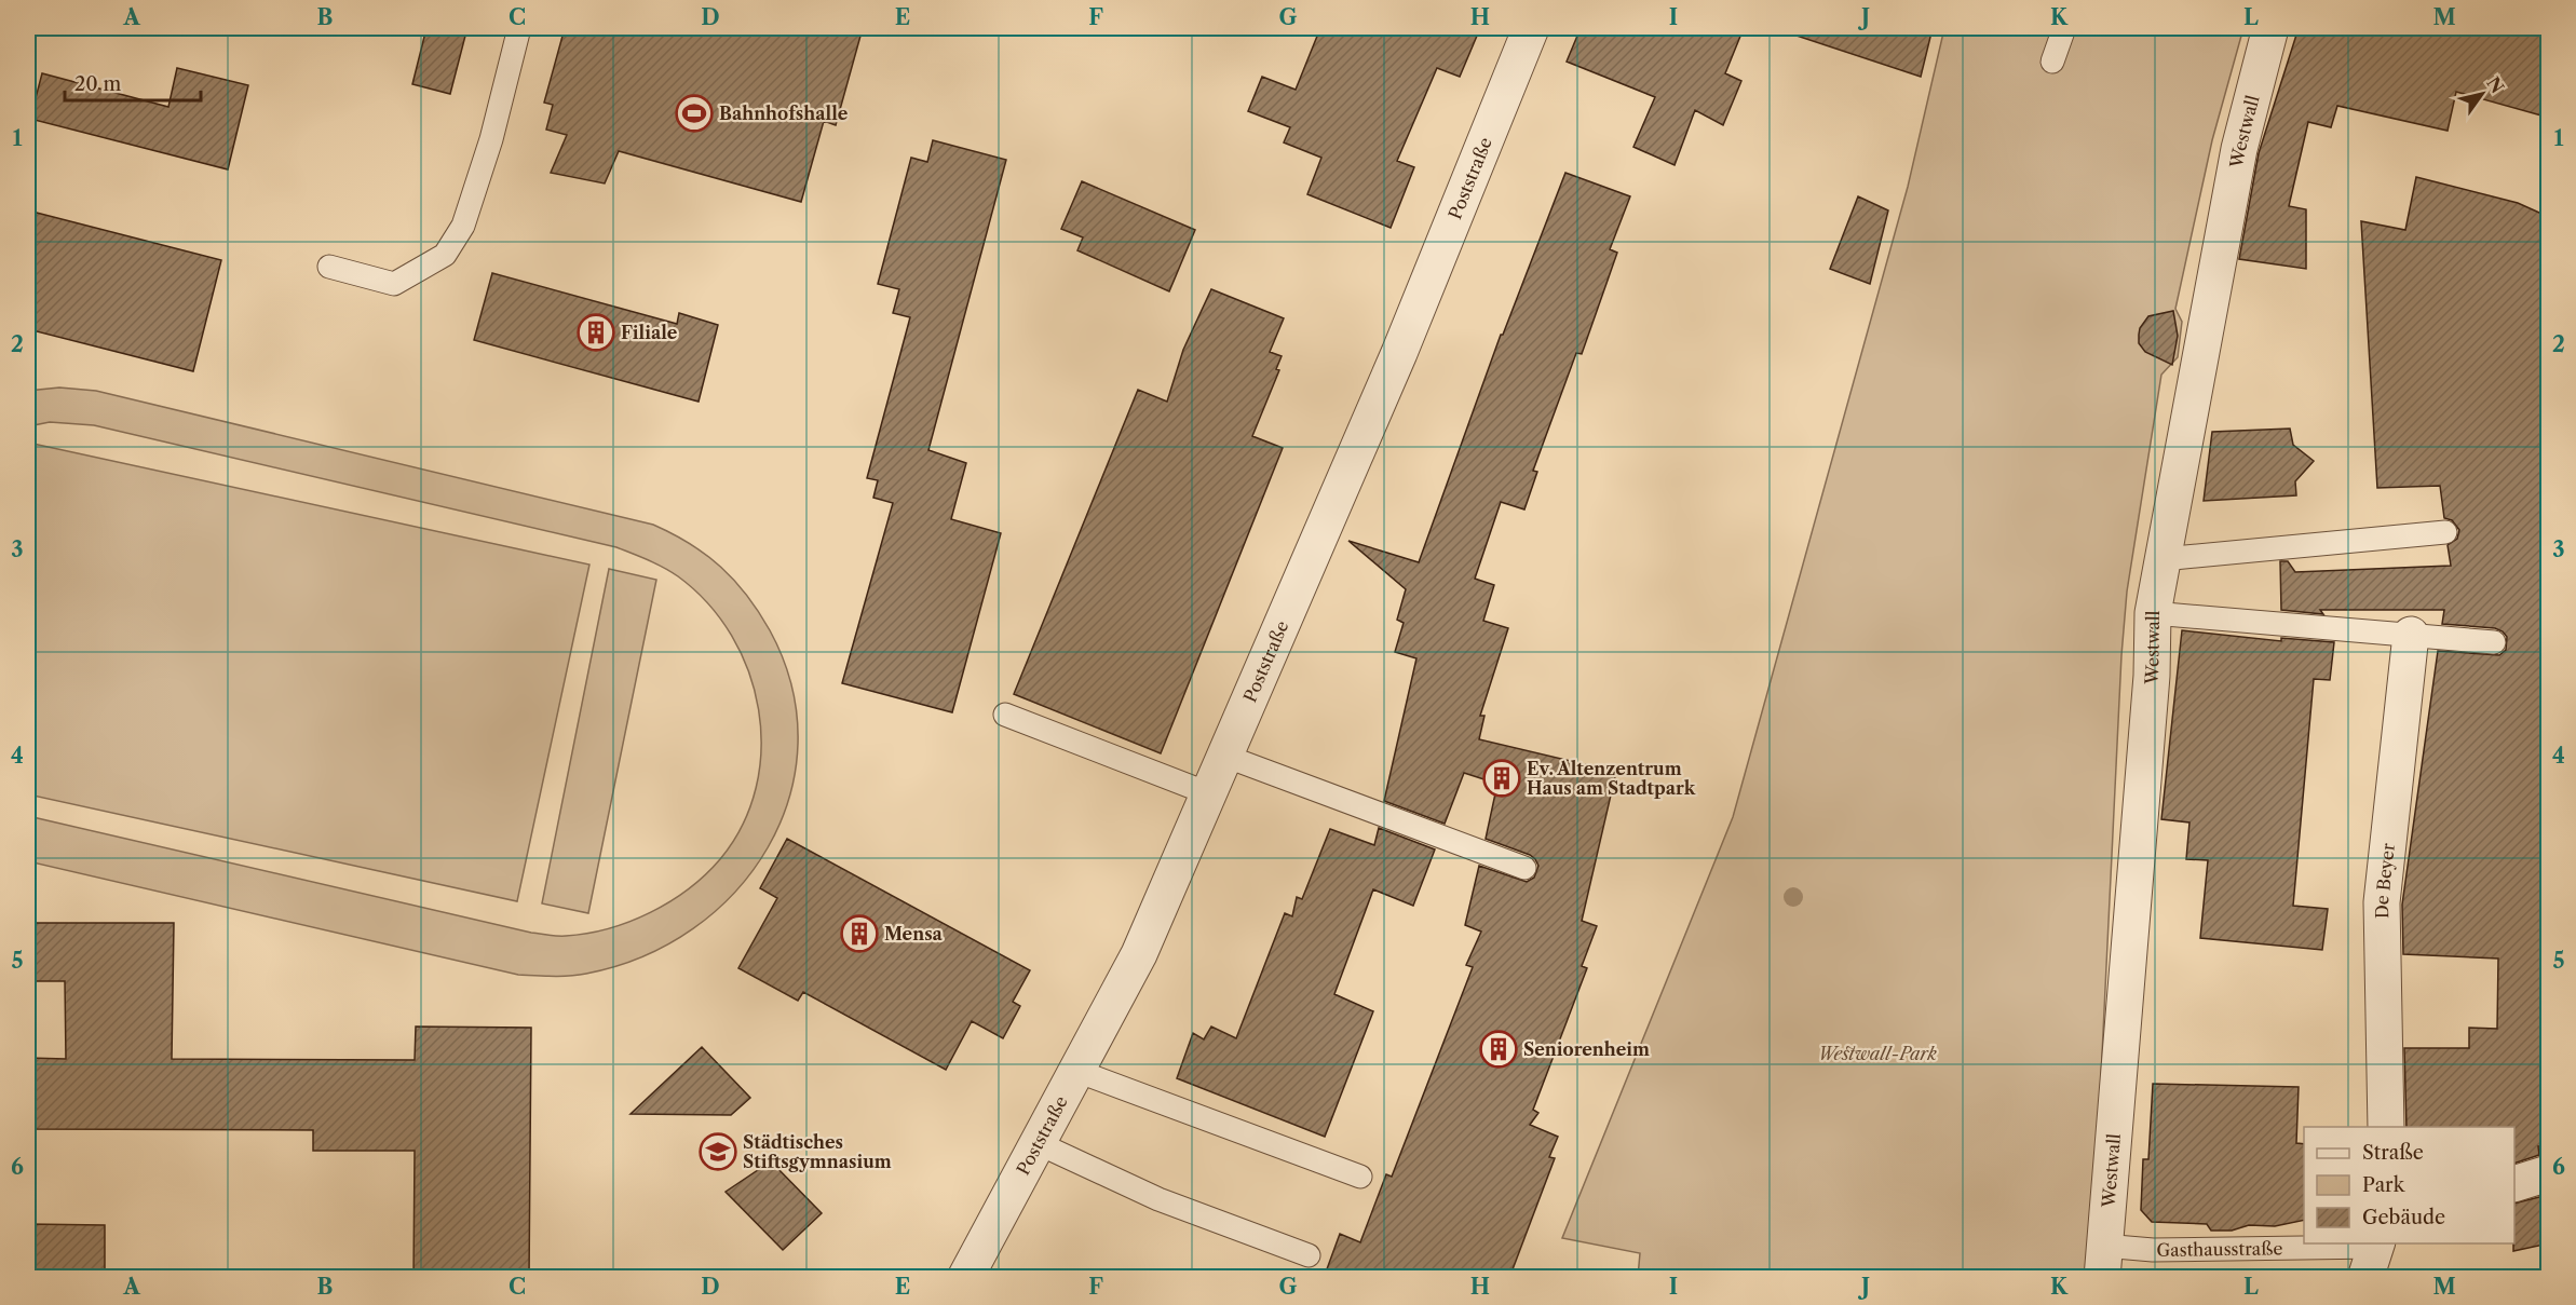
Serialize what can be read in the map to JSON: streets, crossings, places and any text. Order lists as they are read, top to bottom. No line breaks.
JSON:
{"streets":{"street":["Westwall","Poststraße","De Beyer"],"lane":["Gasthausstraße"]},"crossings":[["Westwall","Gasthausstraße"]],"parks":["Westwall-Park"],"places":{"sports":["Bahnhofshalle"],"building":["Filiale","Ev. Altenzentrum Haus am Stadtpark","Mensa","Seniorenheim"],"school or university":["Städtisches Stiftsgymnasium"]},"legend":["Straße","Park","Gebäude"],"scale_bar":"20 m","north":"top right","grid":{"columns":["A","B","C","D","E","F","G","H","I","J","K","L","M"],"rows":["1","2","3","4","5","6"]}}
